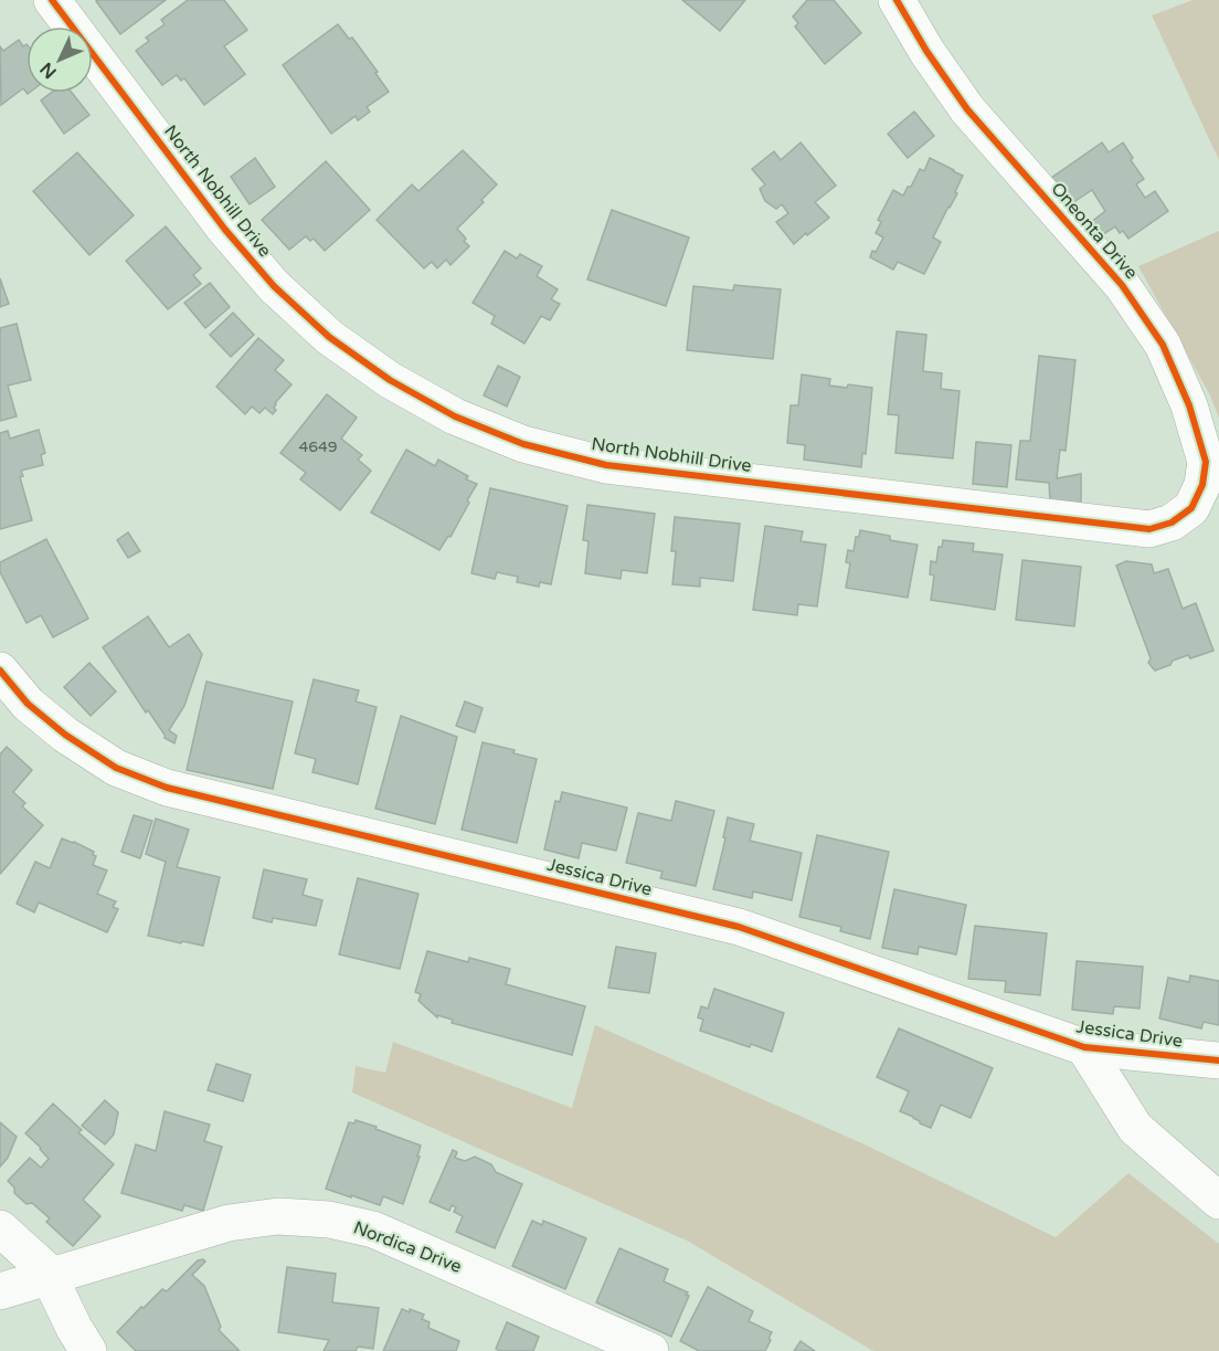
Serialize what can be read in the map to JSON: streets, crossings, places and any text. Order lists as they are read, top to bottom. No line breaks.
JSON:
{"streets":{"street":["North Nobhill Drive","Oneonta Drive","Jessica Drive","Nordica Drive"]},"crossings":[["North Nobhill Drive","Oneonta Drive"]],"house_numbers":["4649"],"north":"bottom left"}
